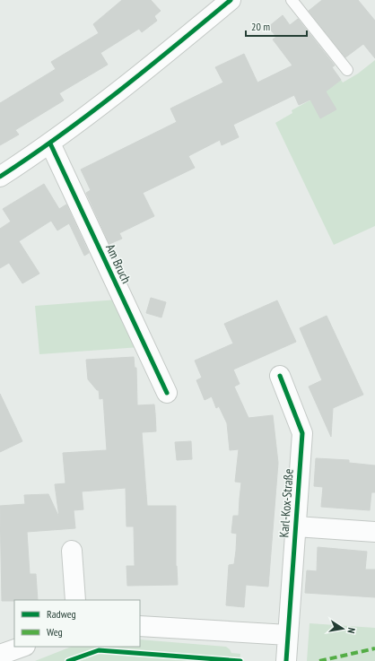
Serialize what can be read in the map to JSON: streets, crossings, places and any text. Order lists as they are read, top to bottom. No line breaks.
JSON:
{"streets":{"street":["Am Bruch","Karl-Kox-Straße"]},"legend":["Radweg","Weg"],"scale_bar":"20 m","north":"right"}
